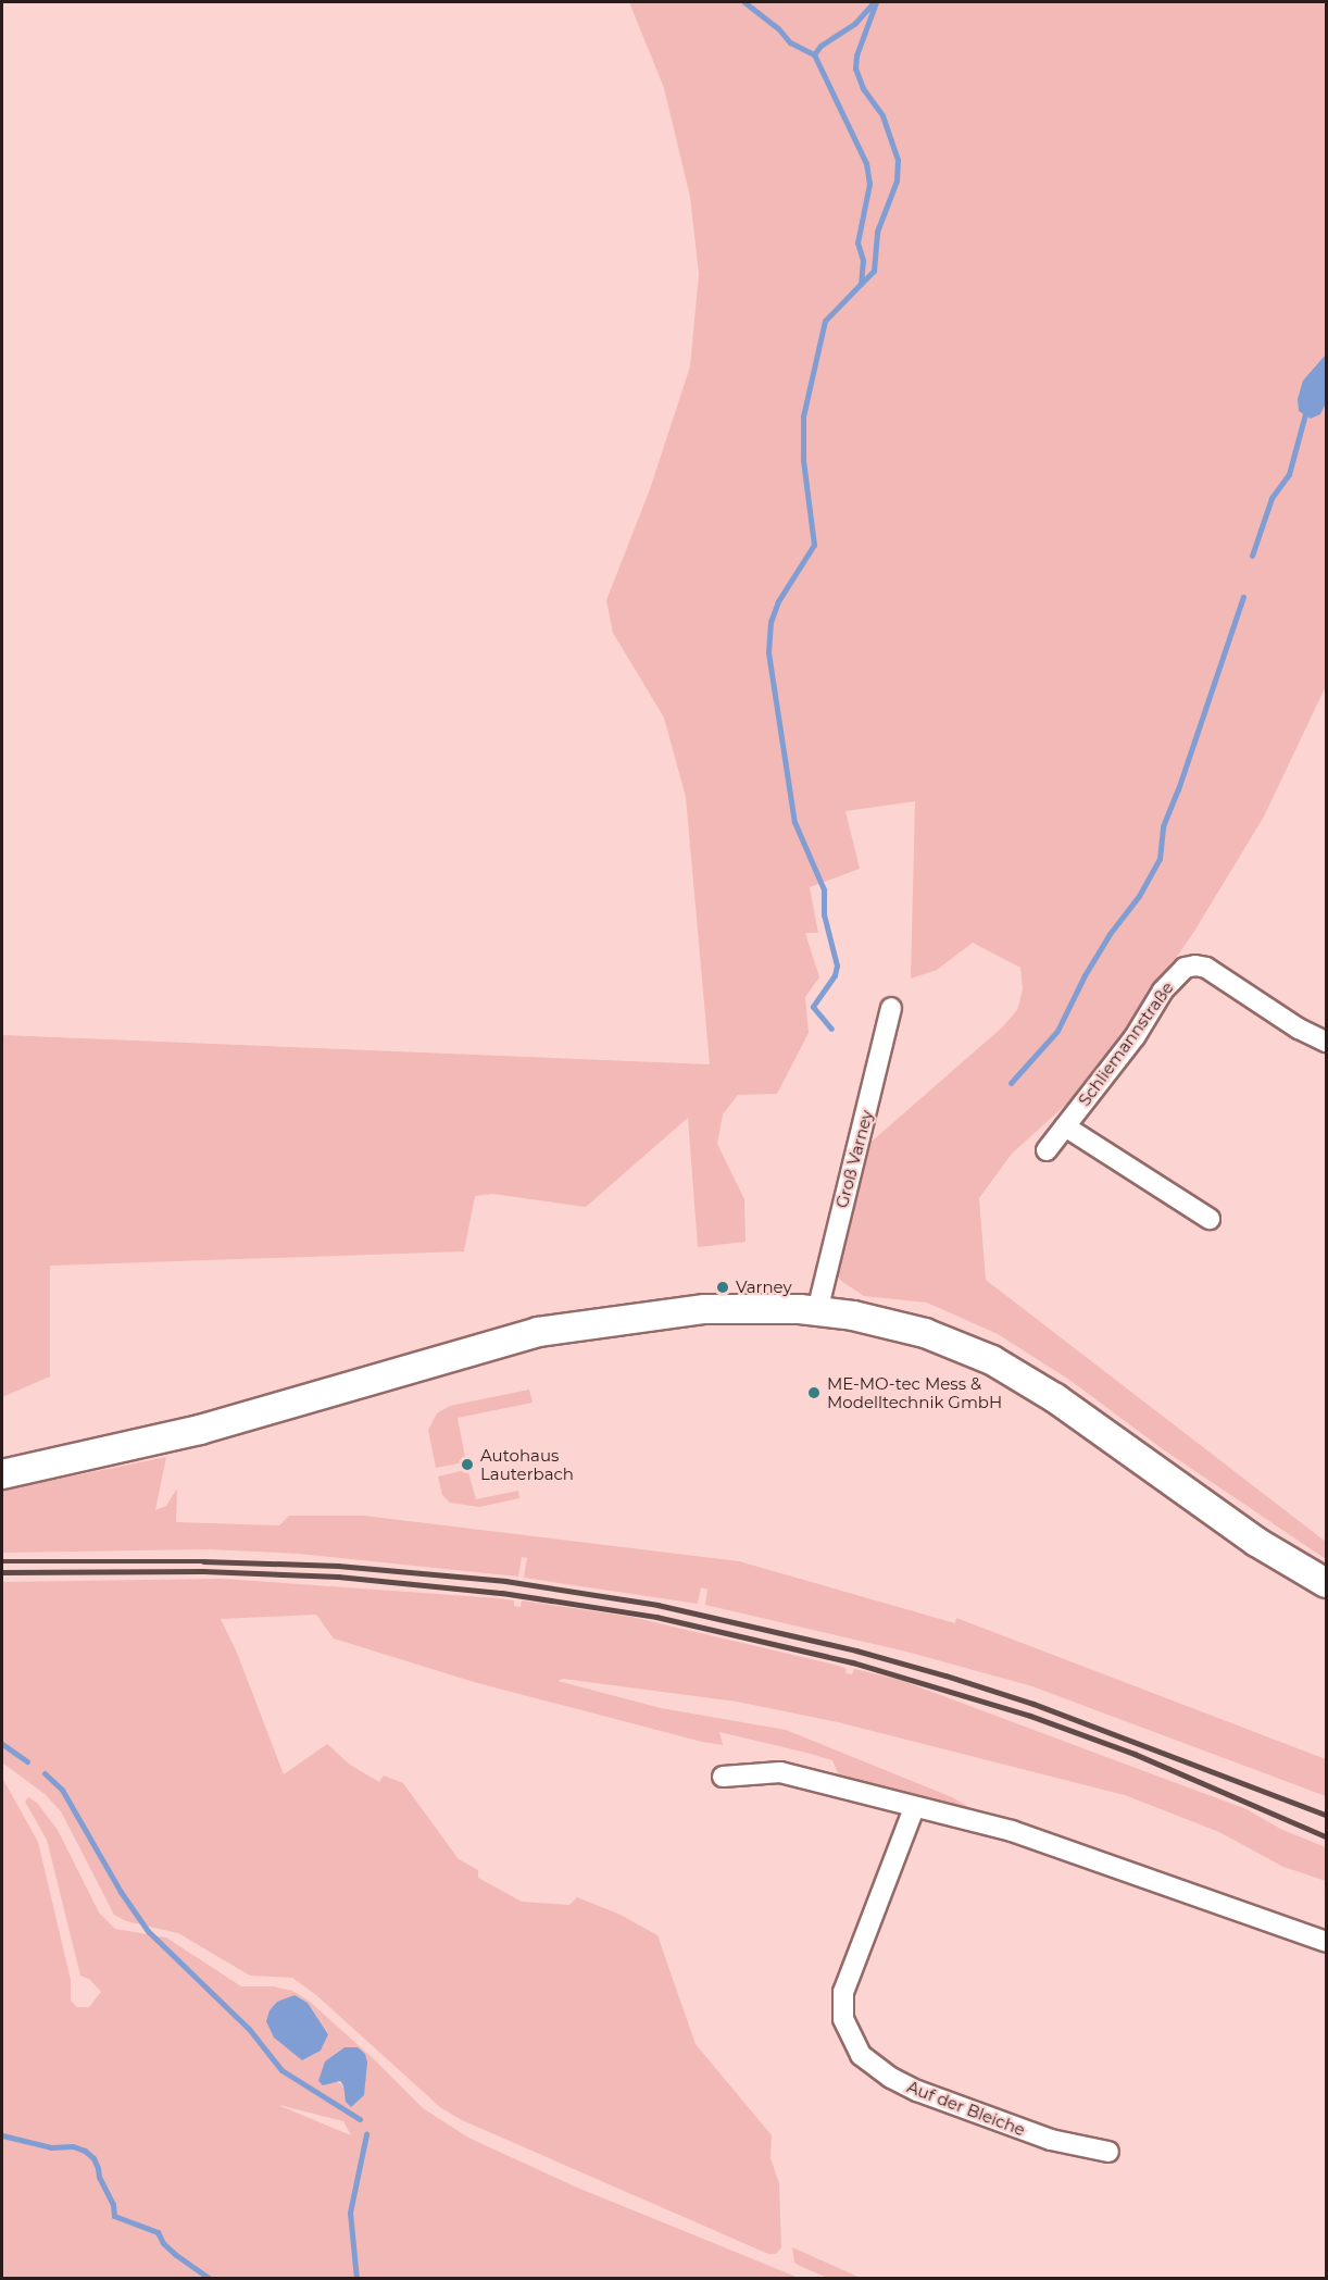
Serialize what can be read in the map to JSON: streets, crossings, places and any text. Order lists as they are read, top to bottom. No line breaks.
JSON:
{"streets":{"street":["Schliemannstraße","Groß Varney","Auf der Bleiche"]},"places":["Varney","ME-MO-tec Mess & Modelltechnik GmbH","Autohaus Lauterbach"]}
